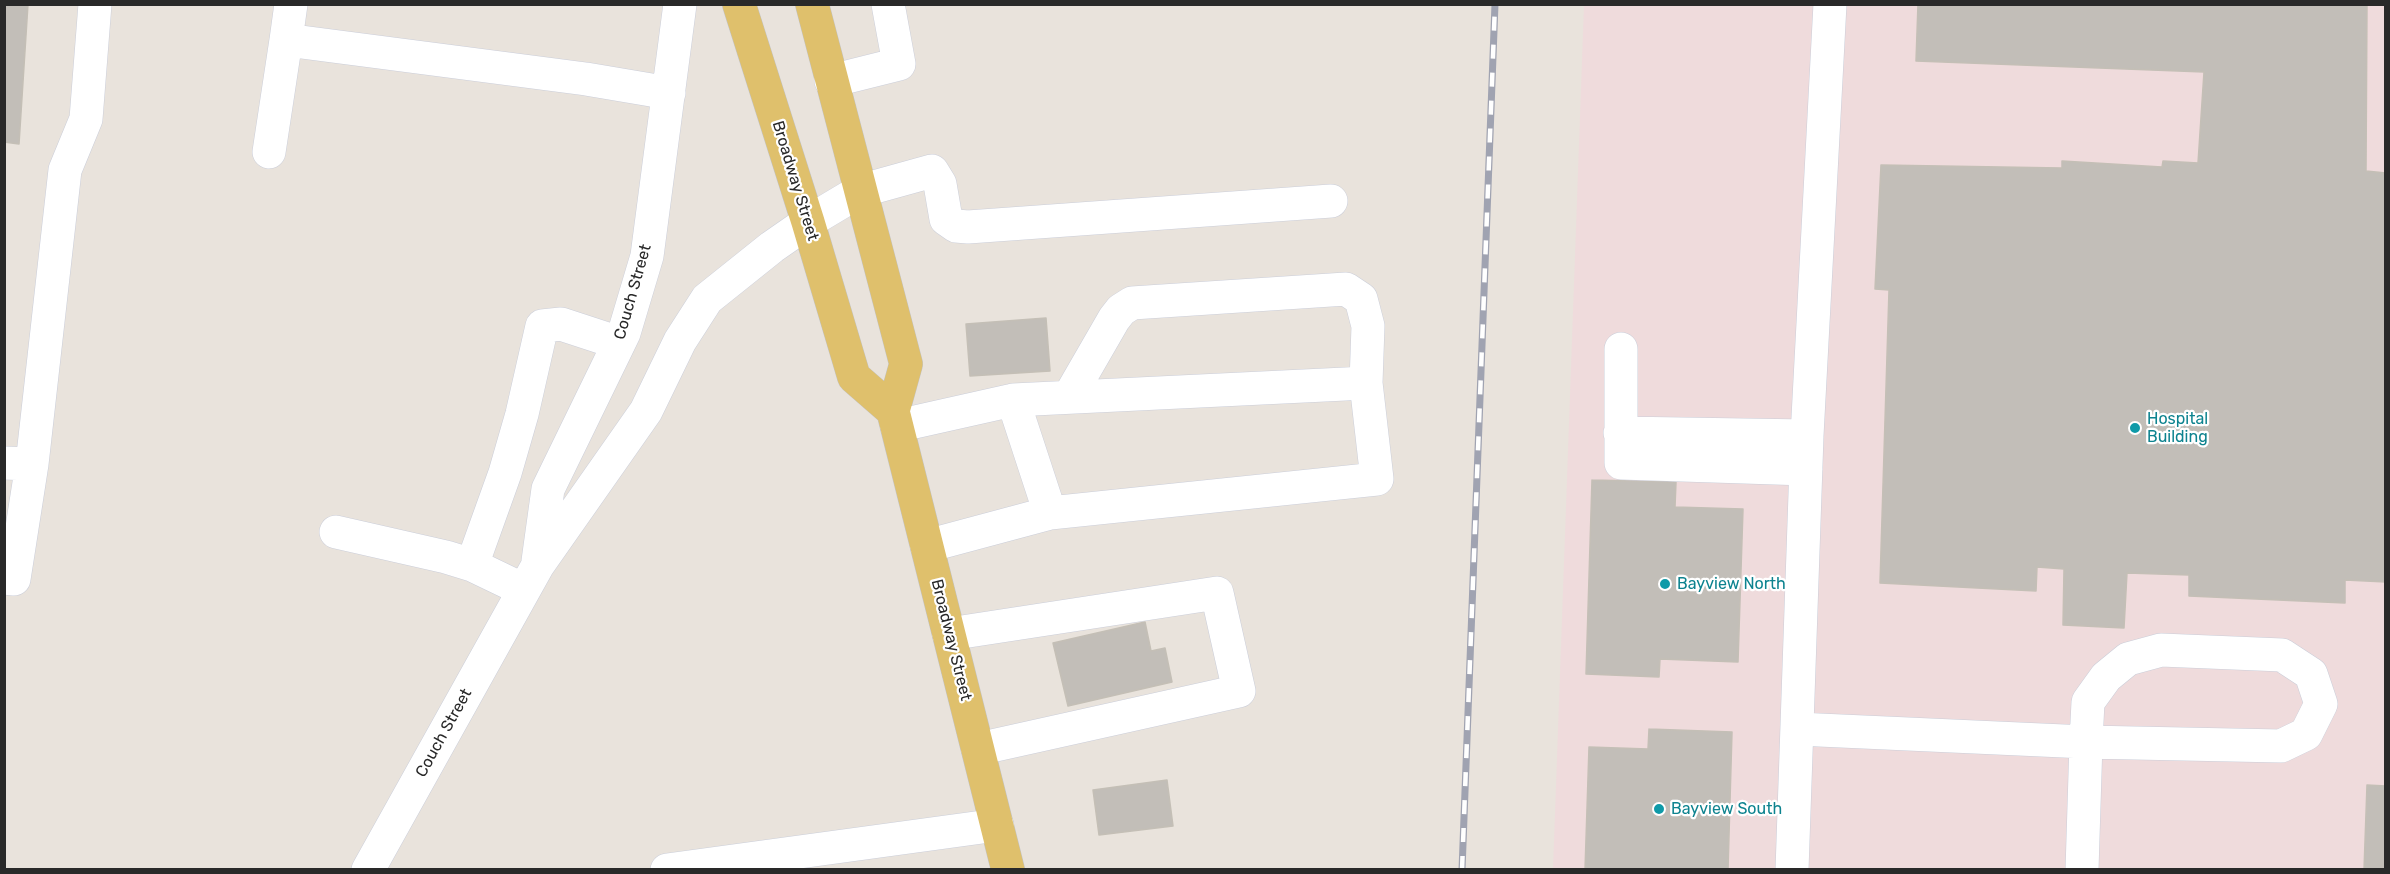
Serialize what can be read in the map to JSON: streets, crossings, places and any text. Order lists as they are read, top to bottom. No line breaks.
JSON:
{"streets":{"main road":["Broadway Street"],"street":["Couch Street"]},"crossings":[["Broadway Street","Couch Street"]],"places":["Hospital Building","Bayview North","Bayview South"]}
